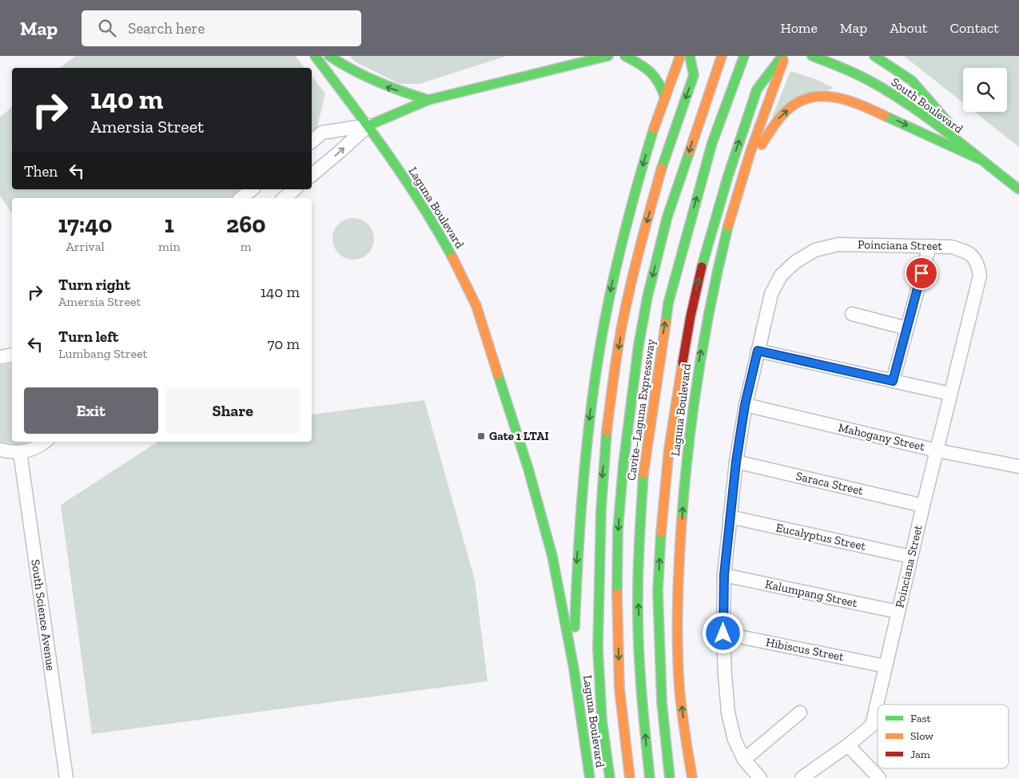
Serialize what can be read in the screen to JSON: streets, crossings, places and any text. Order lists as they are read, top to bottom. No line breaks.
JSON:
{"streets":{"main road":["South Boulevard","Laguna Boulevard","Cavite–Laguna Expressway"],"street":["Poinciana Street","Mahogany Street","Saraca Street","Eucalyptus Street","Kalumpang Street","South Science Avenue","Hibiscus Street"]},"crossings":[["Poinciana Street","Mahogany Street"],["Poinciana Street","Saraca Street"],["Poinciana Street","Eucalyptus Street"],["Poinciana Street","Kalumpang Street"],["Poinciana Street","Hibiscus Street"]],"places":{"transit":["Gate 1 LTAI"]},"legend":["Fast","Slow","Jam"],"page":{"header":"Map","search":"Search here","nav":["Home","Map","About","Contact"],"turn":["140 m","Amersia Street"],"then":"Then","eta":["17:40","Arrival","1","min","260","m"],"list":[{"name":"Turn right","note":"Amersia Street","value":"140 m"},{"name":"Turn left","note":"Lumbang Street","value":"70 m"}],"buttons":["Exit","Share"]}}
